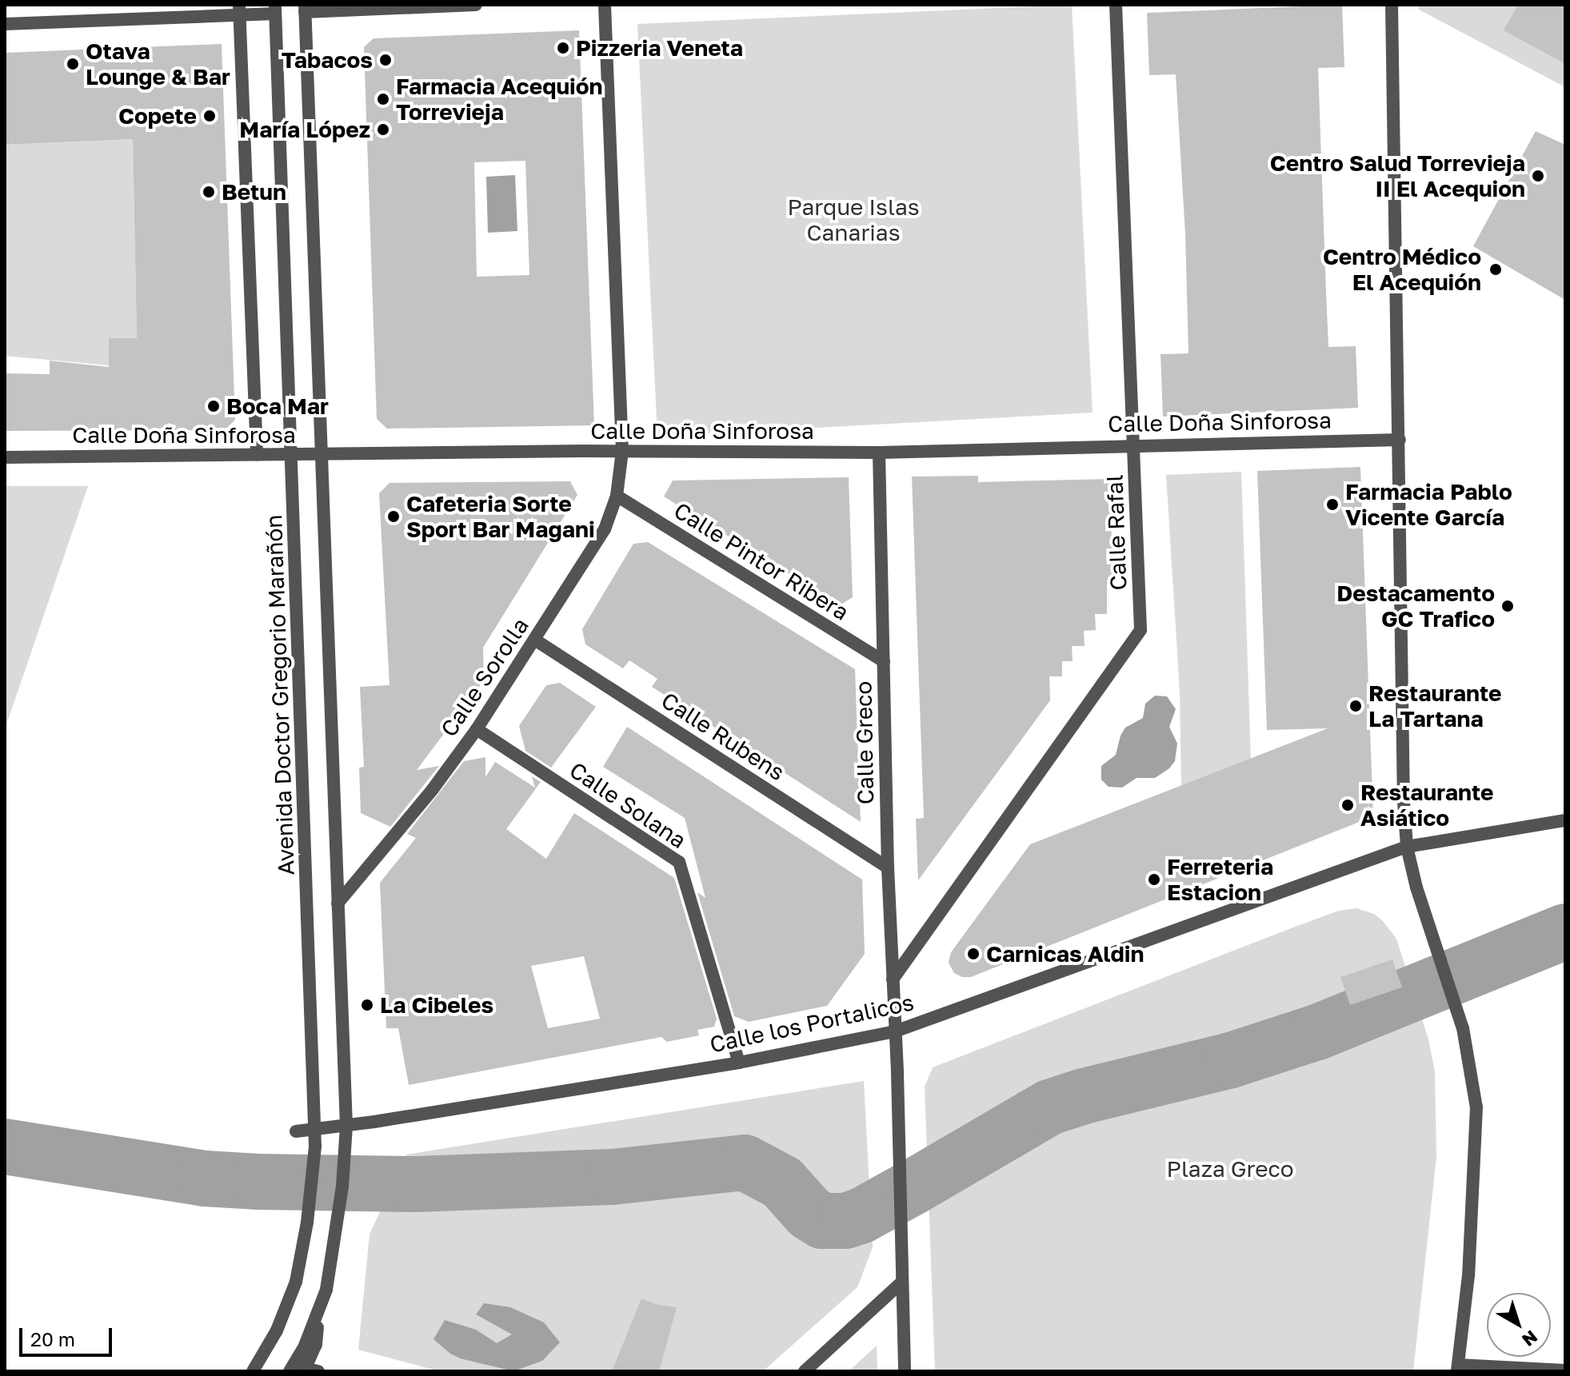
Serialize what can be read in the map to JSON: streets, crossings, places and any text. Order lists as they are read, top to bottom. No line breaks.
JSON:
{"streets":{"street":["Calle Doña Sinforosa","Calle Rafal","Calle Pintor Ribera","Calle Sorolla","Avenida Doctor Gregorio Marañón","Calle Rubens","Calle Greco","Calle Solana","Calle los Portalicos"]},"crossings":[["Calle Doña Sinforosa","Calle Rafal"],["Calle Doña Sinforosa","Calle Sorolla"],["Calle Doña Sinforosa","Avenida Doctor Gregorio Marañón"],["Calle Doña Sinforosa","Calle Greco"],["Calle Rafal","Calle Greco"],["Calle Pintor Ribera","Calle Sorolla"],["Calle Pintor Ribera","Calle Greco"],["Calle Sorolla","Calle Rubens"],["Calle Sorolla","Calle Solana"],["Avenida Doctor Gregorio Marañón","Calle los Portalicos"],["Calle Rubens","Calle Greco"],["Calle Greco","Calle los Portalicos"],["Calle Solana","Calle los Portalicos"]],"parks":["Parque Islas Canarias","Plaza Greco"],"places":["Pizzeria Veneta","Tabacos","Otava Lounge & Bar","Farmacia Acequión Torrevieja","Copete","María López","Centro Salud Torrevieja II El Acequion","Betun","Centro Médico El Acequión","Boca Mar","Farmacia Pablo Vicente García","Cafeteria Sorte Sport Bar Magani","Destacamento GC Trafico","Restaurante La Tartana","Restaurante Asiático","Ferreteria Estacion","Carnicas Aldin","La Cibeles"],"scale_bar":"20 m","north":"bottom right"}
